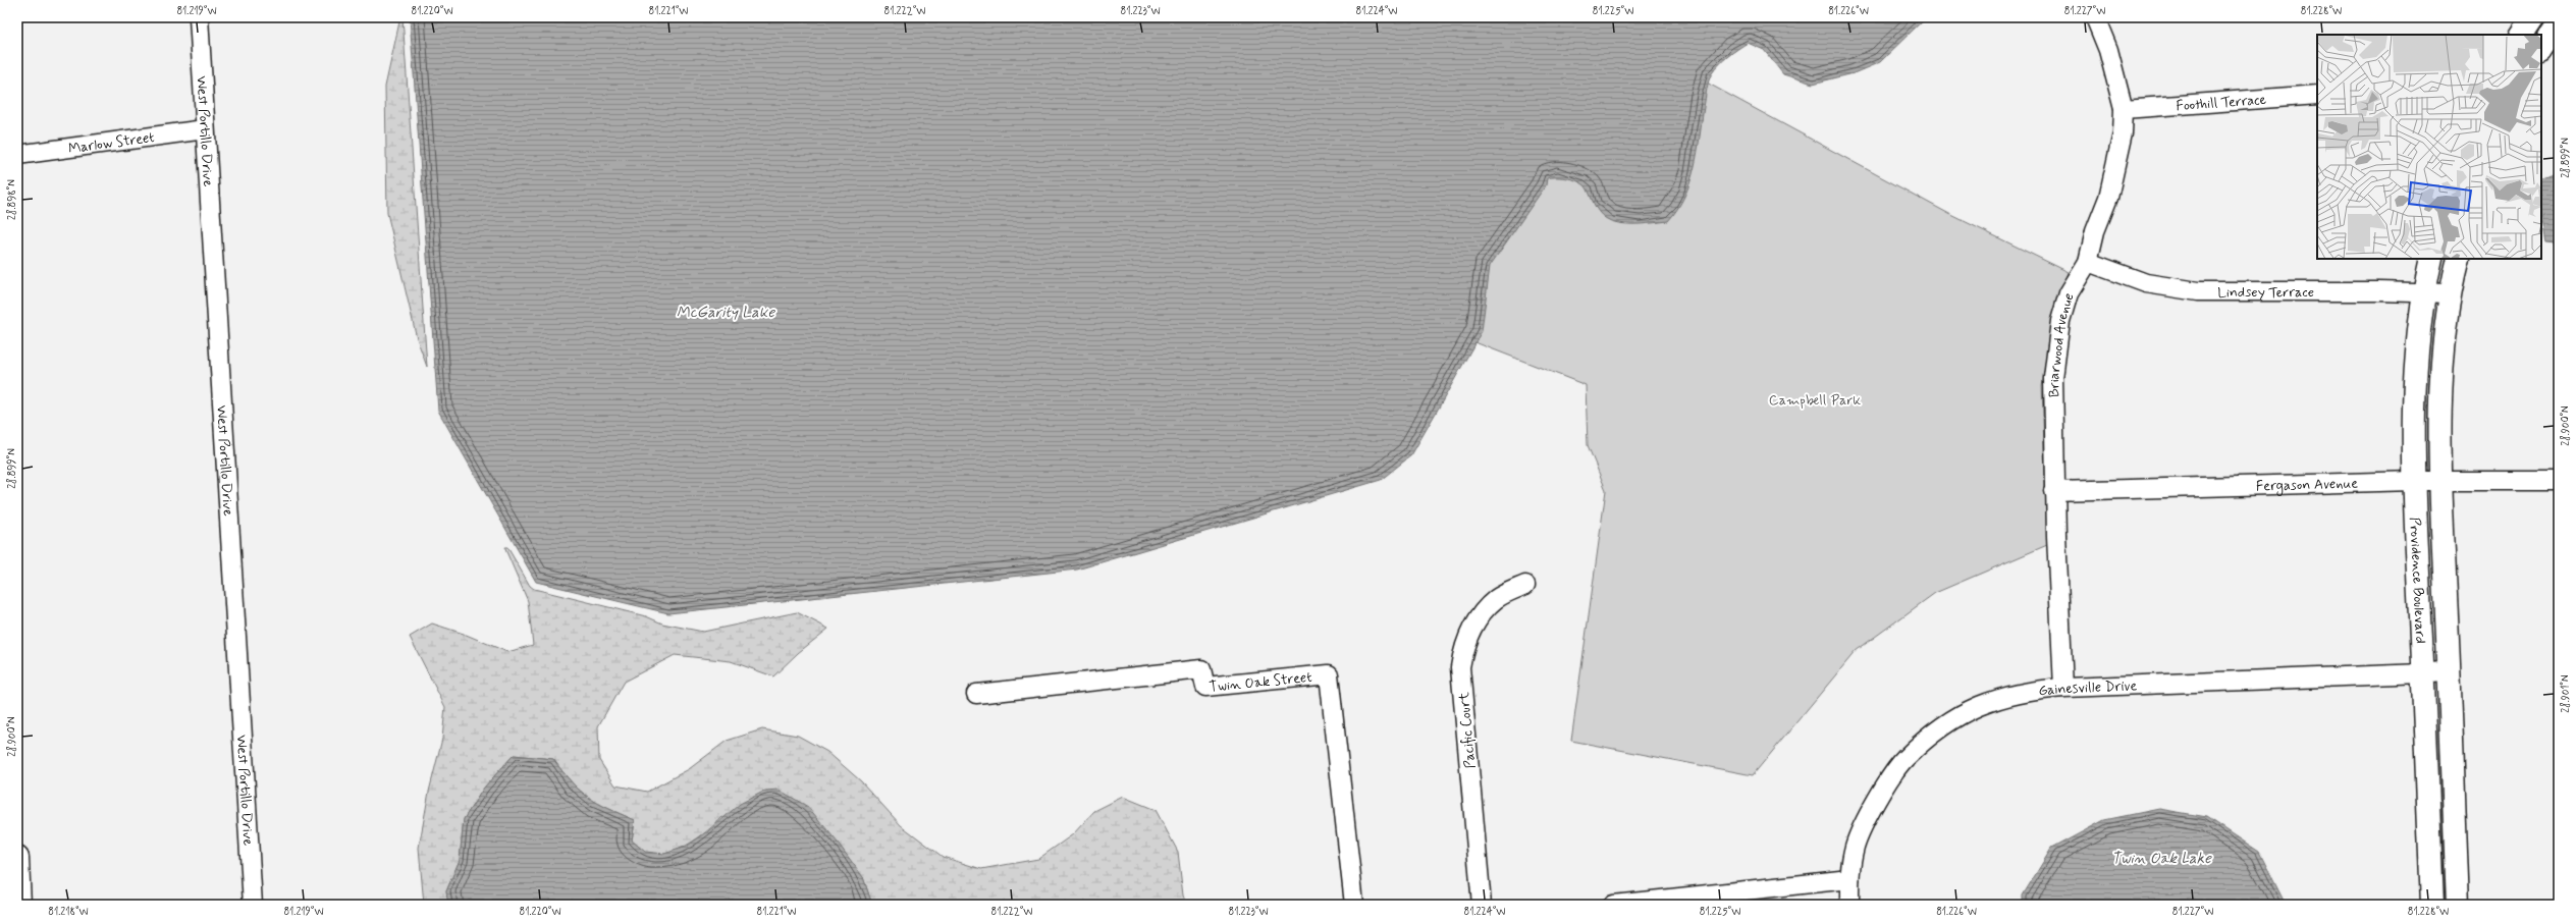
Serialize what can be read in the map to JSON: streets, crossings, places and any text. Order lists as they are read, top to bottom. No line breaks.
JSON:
{"streets":{"main road":["Providence Boulevard"],"street":["Foothill Terrace","West Portillo Drive","Marlow Street","Lindsey Terrace","Briarwood Avenue","Fergason Avenue","Twin Oak Street","Gainesville Drive","Pacific Court"]},"crossings":[["Foothill Terrace","Briarwood Avenue"],["West Portillo Drive","Marlow Street"],["Lindsey Terrace","Briarwood Avenue"],["Lindsey Terrace","Providence Boulevard"],["Briarwood Avenue","Fergason Avenue"],["Briarwood Avenue","Gainesville Drive"],["Fergason Avenue","Providence Boulevard"],["Providence Boulevard","Gainesville Drive"]],"water":["McGarity Lake","Twin Oak Lake"],"parks":["Campbell Park"],"coordinates":["81.219°W","81.220°W","81.221°W","81.222°W","81.223°W","81.224°W","81.225°W","81.226°W","81.227°W","81.228°W","28.899°N","28.898°N","28.900°N","28.901°N","81.218°W"]}
